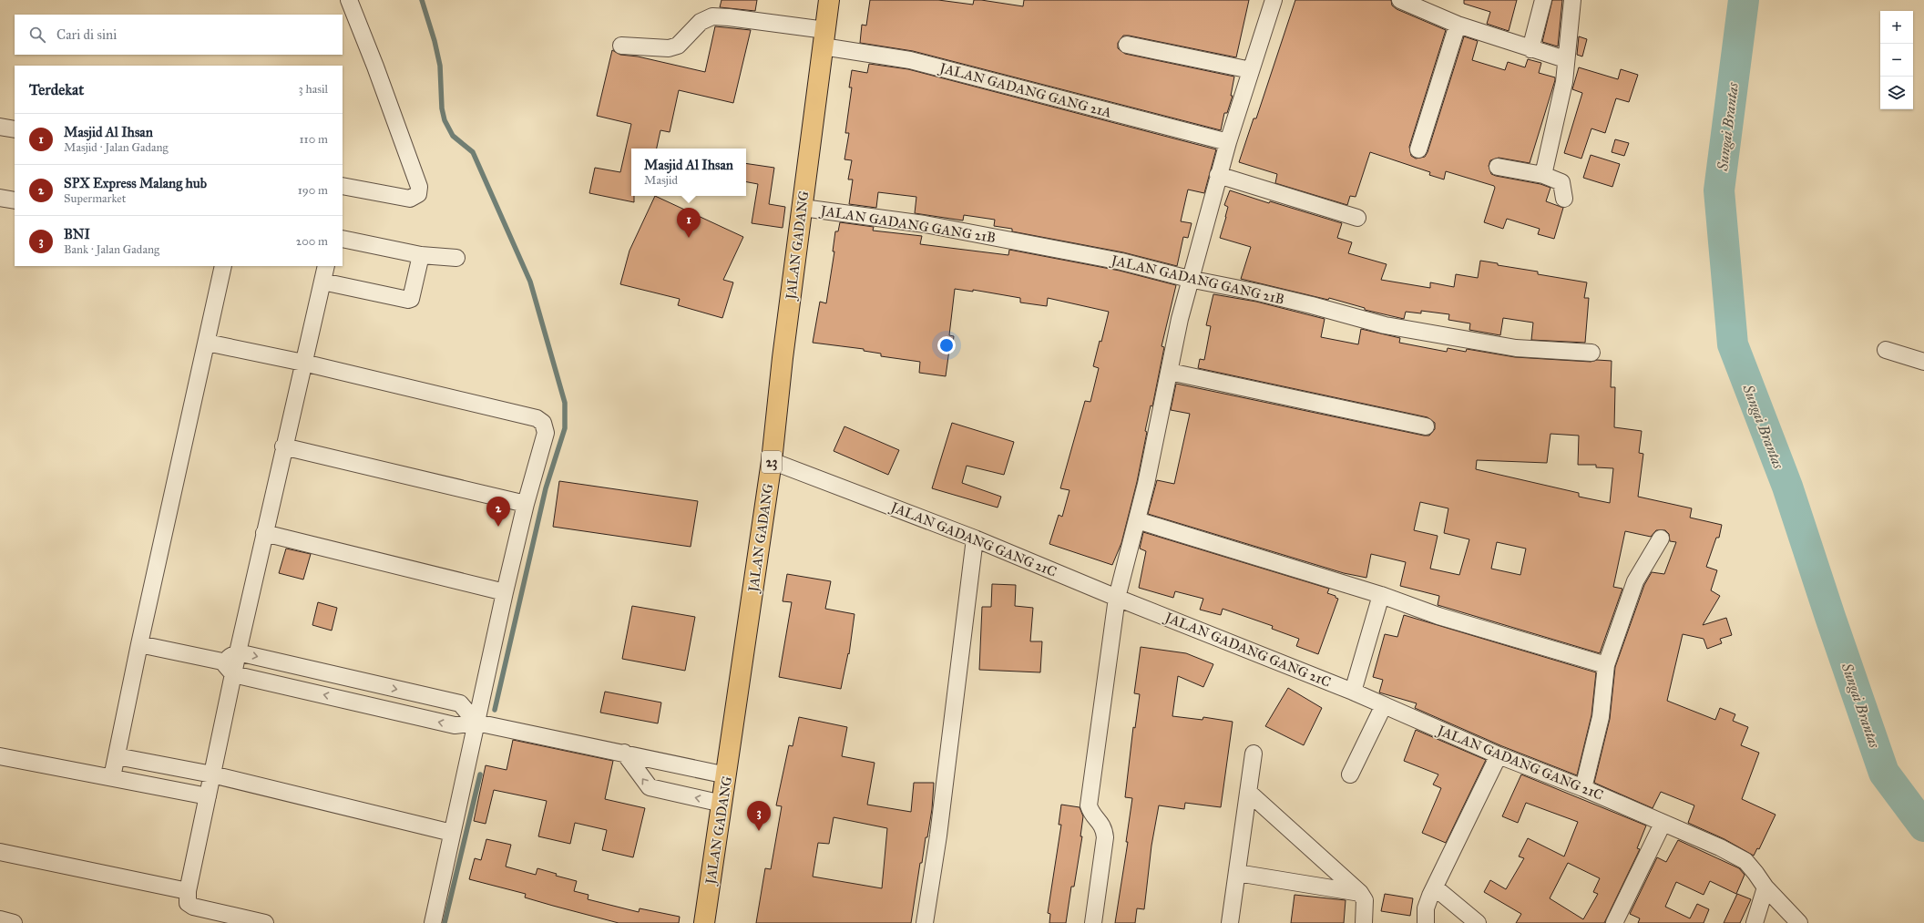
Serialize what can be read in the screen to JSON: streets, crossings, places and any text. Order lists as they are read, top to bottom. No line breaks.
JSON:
{"streets":{"highway":["JALAN GADANG","23"],"street":["JALAN GADANG GANG 21A","JALAN GADANG GANG 21B","JALAN GADANG GANG 21C"]},"crossings":[["JALAN GADANG GANG 21A","JALAN GADANG"],["JALAN GADANG GANG 21B","JALAN GADANG"],["JALAN GADANG","JALAN GADANG GANG 21C"]],"water":["Sungai Brantas"],"page":{"map_buttons":["+","−"],"search":"Cari di sini","heading":["Terdekat","3 hasil"],"list":[{"mark":"1","name":"Masjid Al Ihsan","note":"Masjid · Jalan Gadang","value":"110 m"},{"mark":"2","name":"SPX Express Malang hub","note":"Supermarket","value":"190 m"},{"mark":"3","name":"BNI","note":"Bank · Jalan Gadang","value":"200 m"}],"popup":["Masjid Al Ihsan","Masjid"],"pins":["1","2","3"]}}
